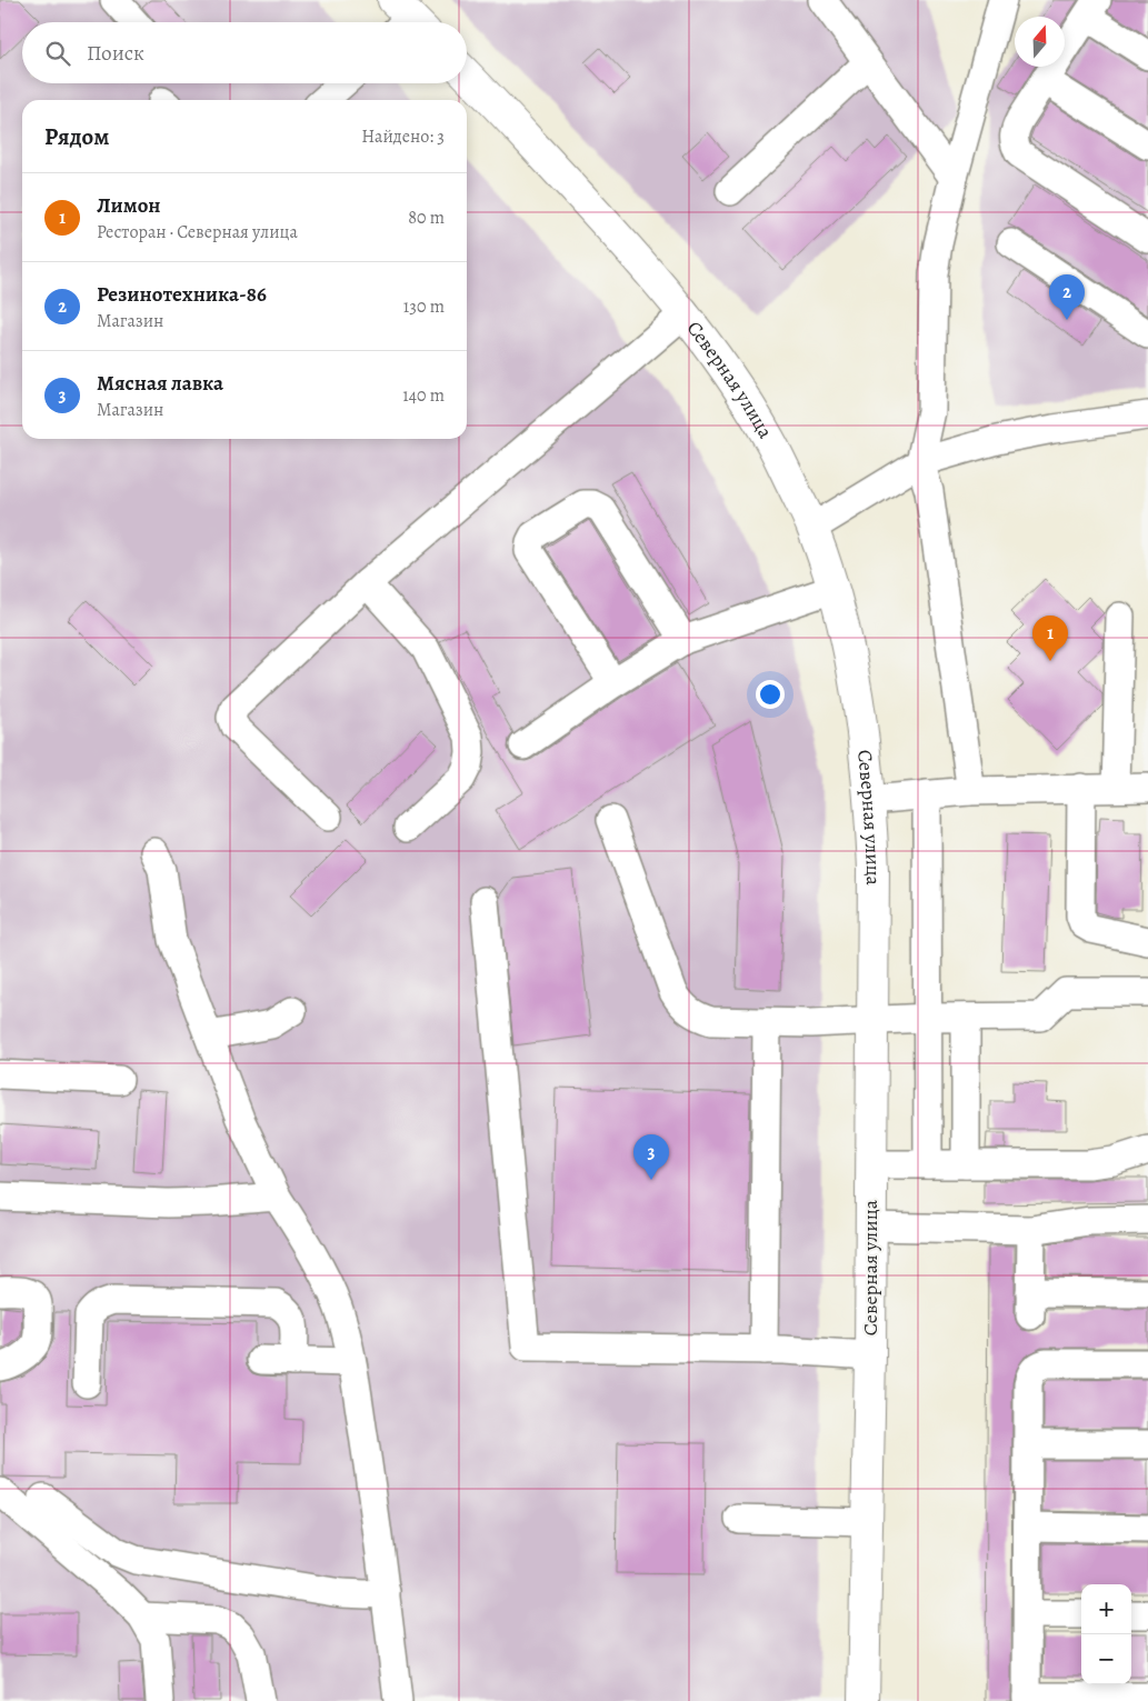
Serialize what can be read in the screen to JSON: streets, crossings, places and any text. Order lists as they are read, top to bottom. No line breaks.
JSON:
{"streets":{"main road":["Северная улица"]},"north":"top","page":{"search":"Поиск","heading":["Рядом","Найдено: 3"],"list":[{"mark":"1","name":"Лимон","note":"Ресторан · Северная улица","value":"80 m"},{"mark":"2","name":"Резинотехника-86","note":"Магазин","value":"130 m"},{"mark":"3","name":"Мясная лавка","note":"Магазин","value":"140 m"}],"pins":["2","1","3"],"map_buttons":["+","−"]}}
